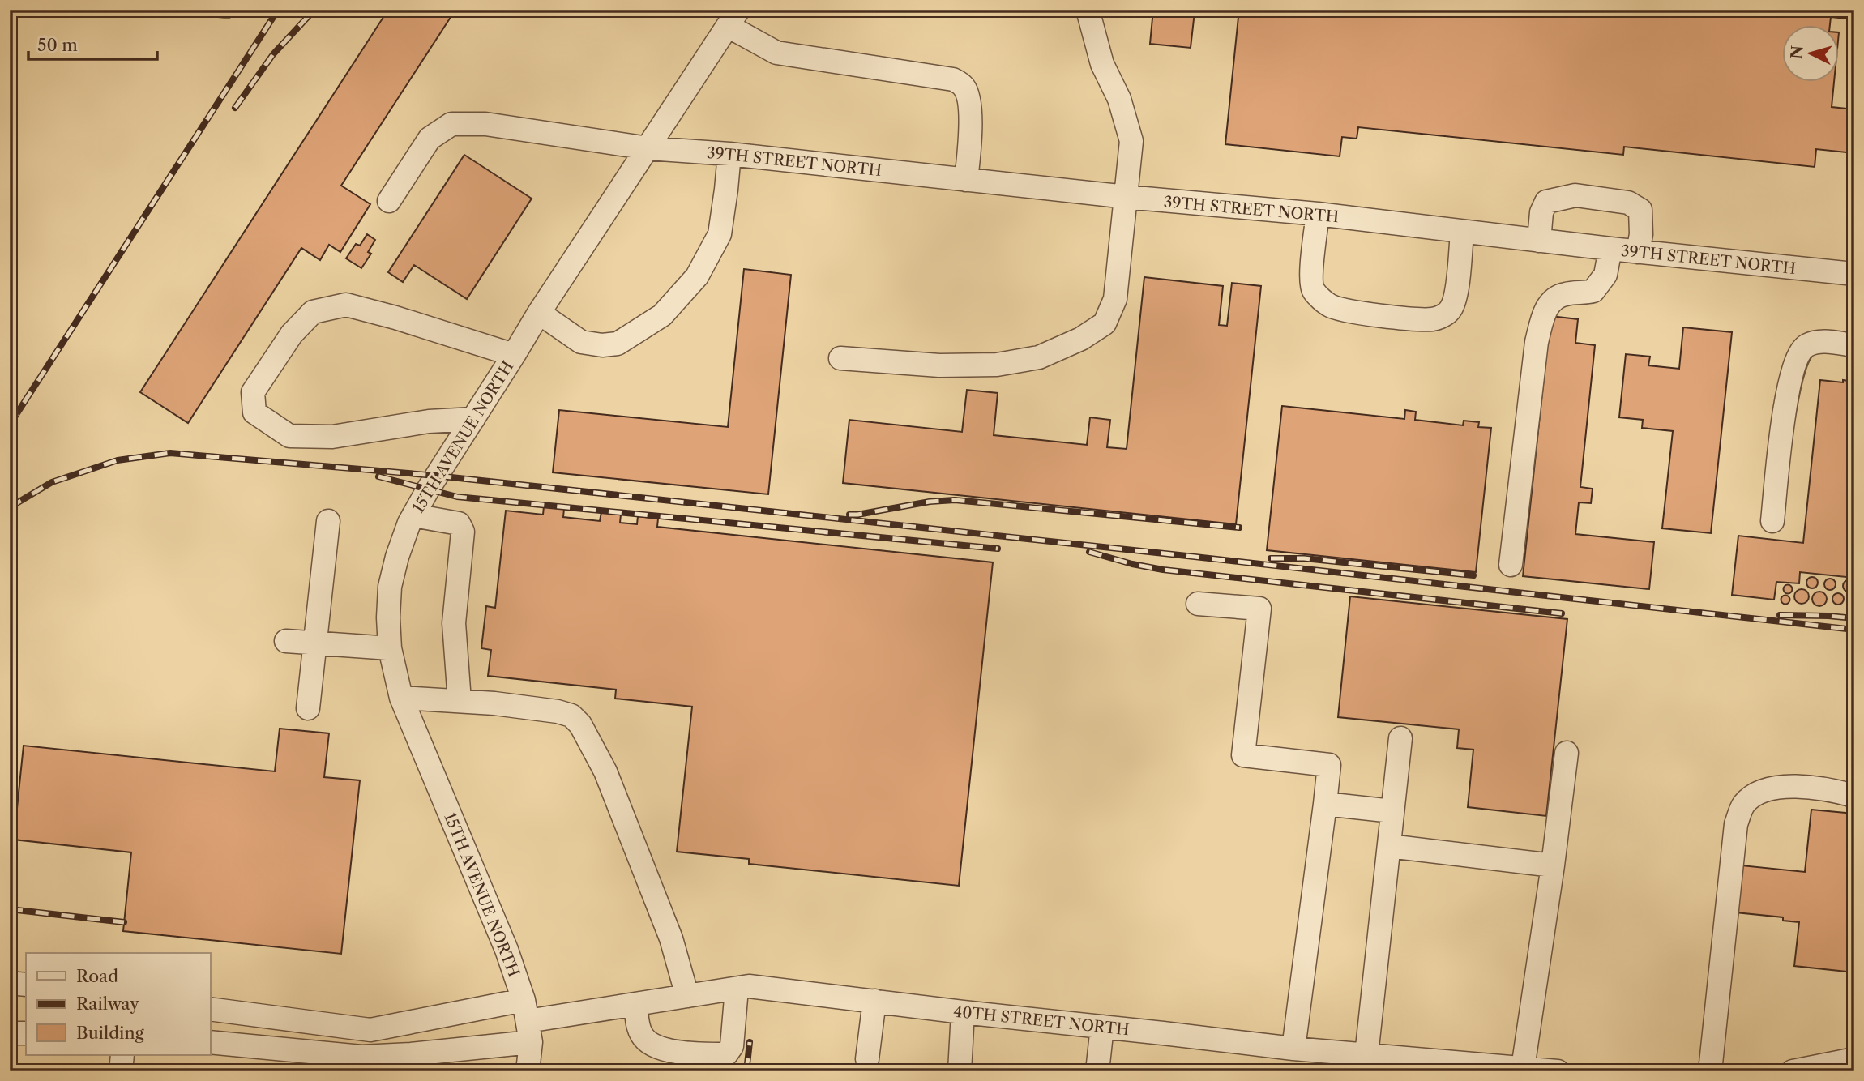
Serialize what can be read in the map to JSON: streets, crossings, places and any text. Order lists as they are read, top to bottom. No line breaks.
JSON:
{"streets":{"street":["39TH STREET NORTH","15TH AVENUE NORTH","40TH STREET NORTH"]},"crossings":[["39TH STREET NORTH","15TH AVENUE NORTH"],["15TH AVENUE NORTH","40TH STREET NORTH"]],"legend":["Road","Railway","Building"],"scale_bar":"50 m","north":"left"}
